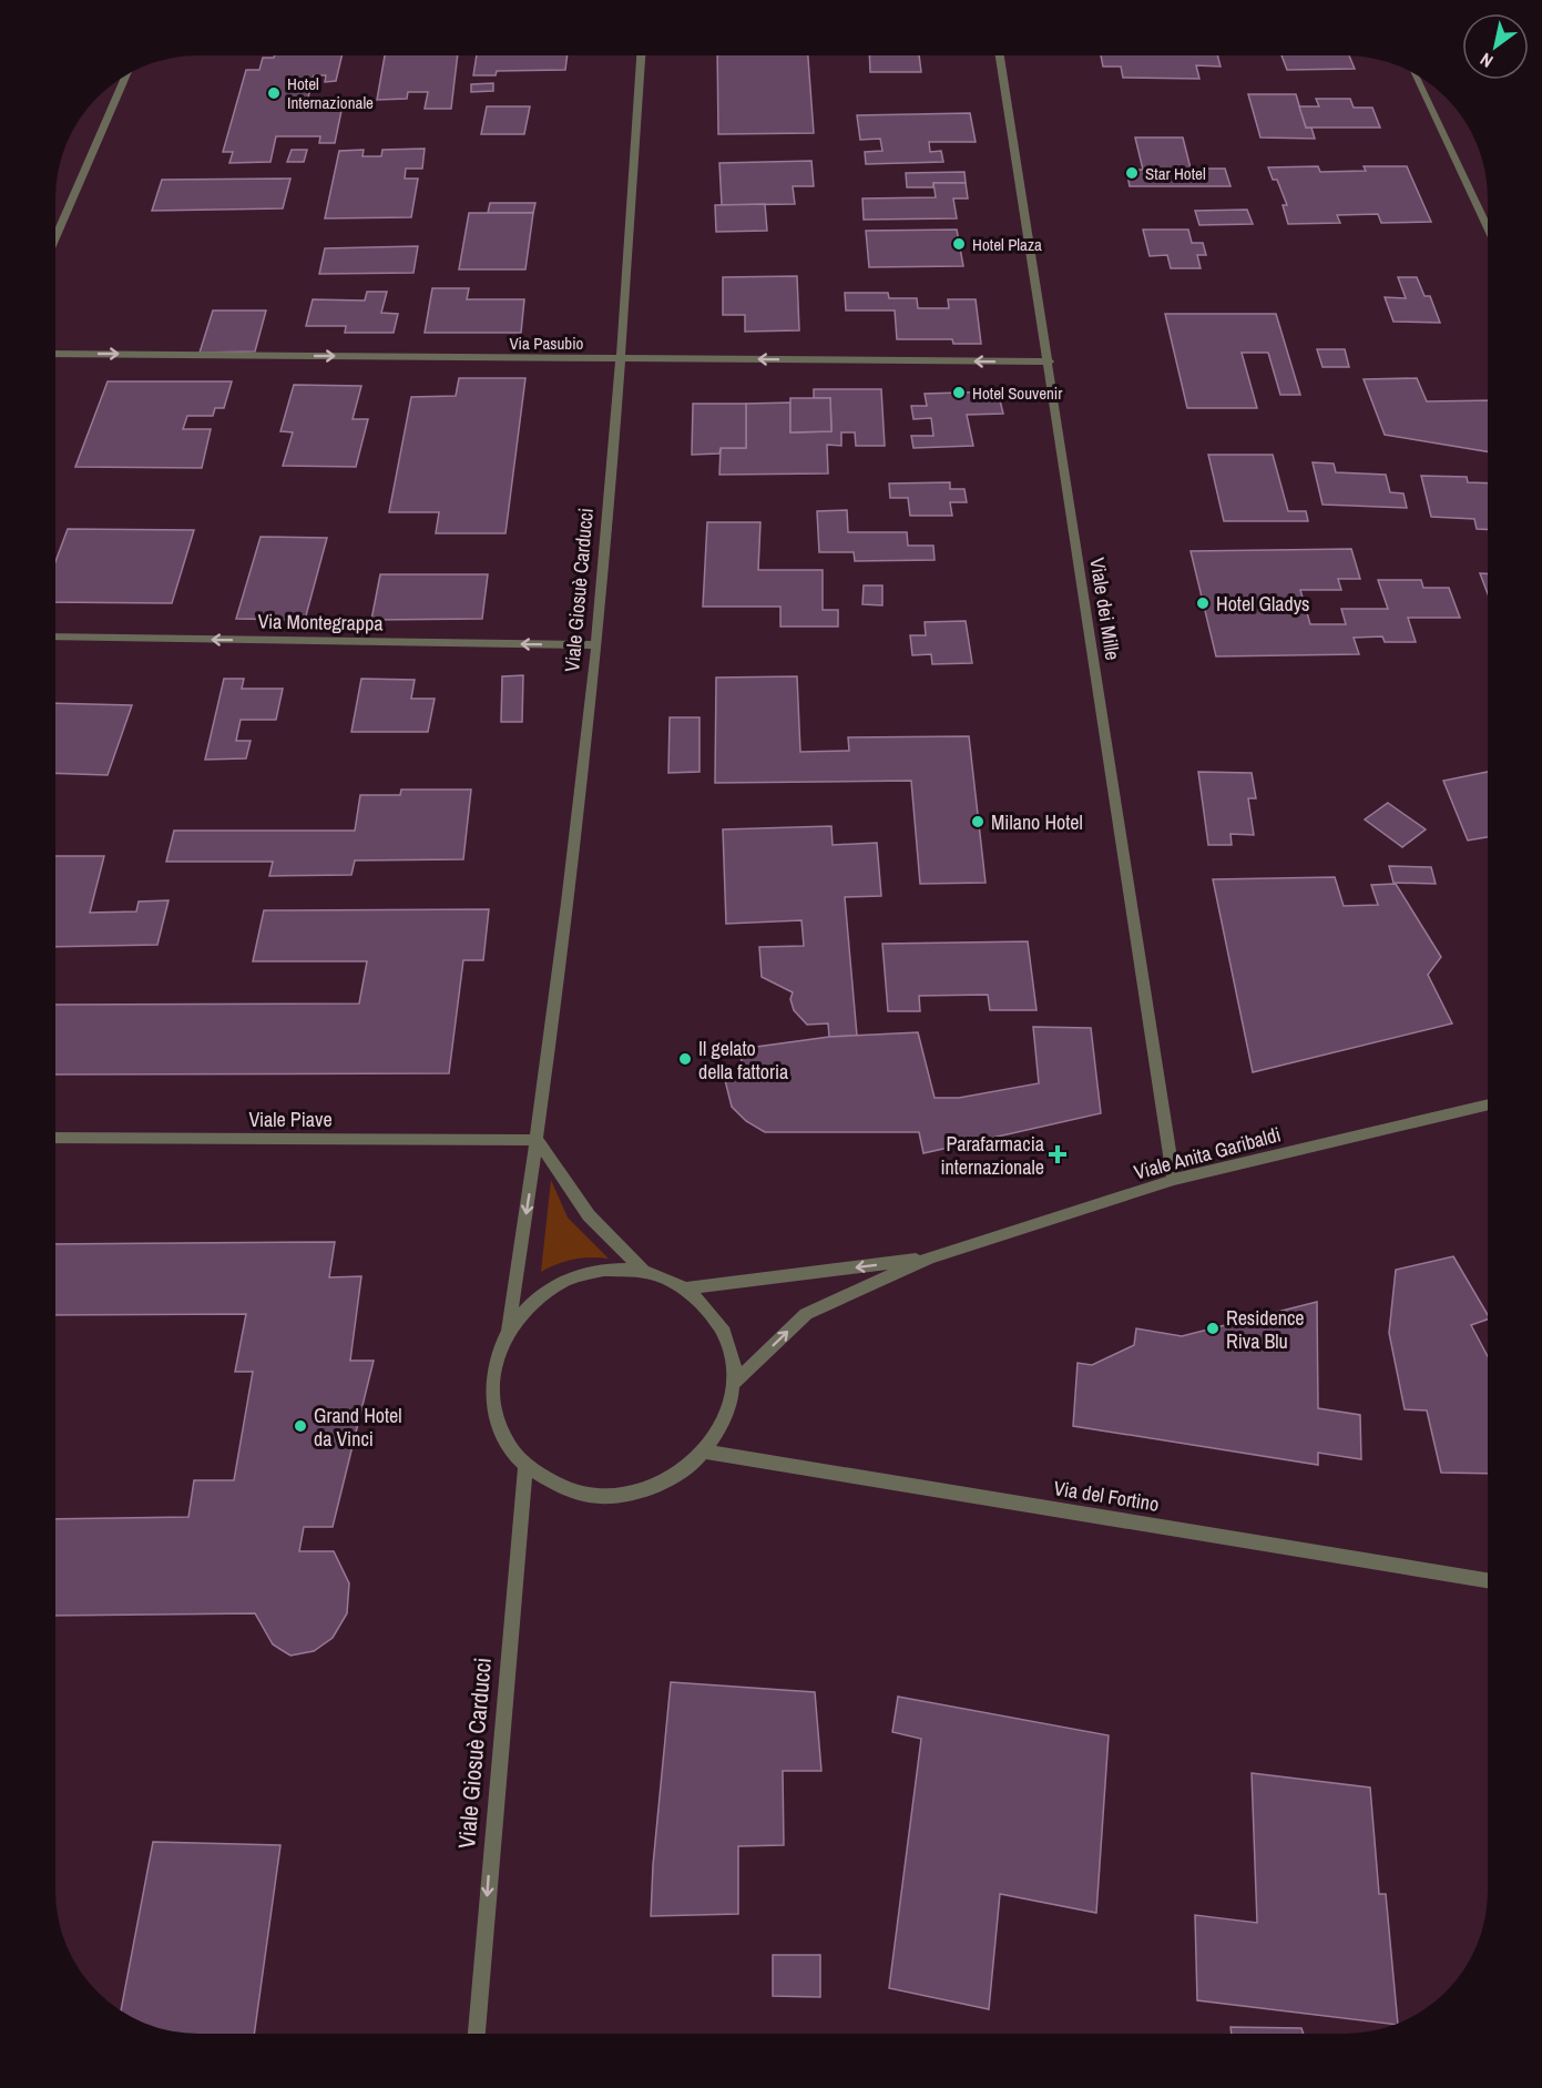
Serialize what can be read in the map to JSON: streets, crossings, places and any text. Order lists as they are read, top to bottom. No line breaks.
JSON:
{"streets":{"street":["Via Pasubio","Viale Giosuè Carducci","Viale dei Mille","Via Montegrappa","Viale Piave","Viale Anita Garibaldi","Via del Fortino"]},"crossings":[["Via Pasubio","Viale Giosuè Carducci"],["Via Pasubio","Viale dei Mille"],["Viale Giosuè Carducci","Via Montegrappa"],["Viale Giosuè Carducci","Viale Piave"],["Viale Giosuè Carducci","Viale Anita Garibaldi"],["Viale Giosuè Carducci","Via del Fortino"],["Viale dei Mille","Viale Anita Garibaldi"],["Viale Anita Garibaldi","Via del Fortino"]],"one_way":["Viale Giosuè Carducci","Via Montegrappa"],"places":{"other":["Hotel Internazionale","Star Hotel","Hotel Plaza","Hotel Souvenir","Hotel Gladys","Milano Hotel","Il gelato della fattoria","Residence Riva Blu","Grand Hotel da Vinci"],"health":["Parafarmacia internazionale"]},"north":"bottom left"}
